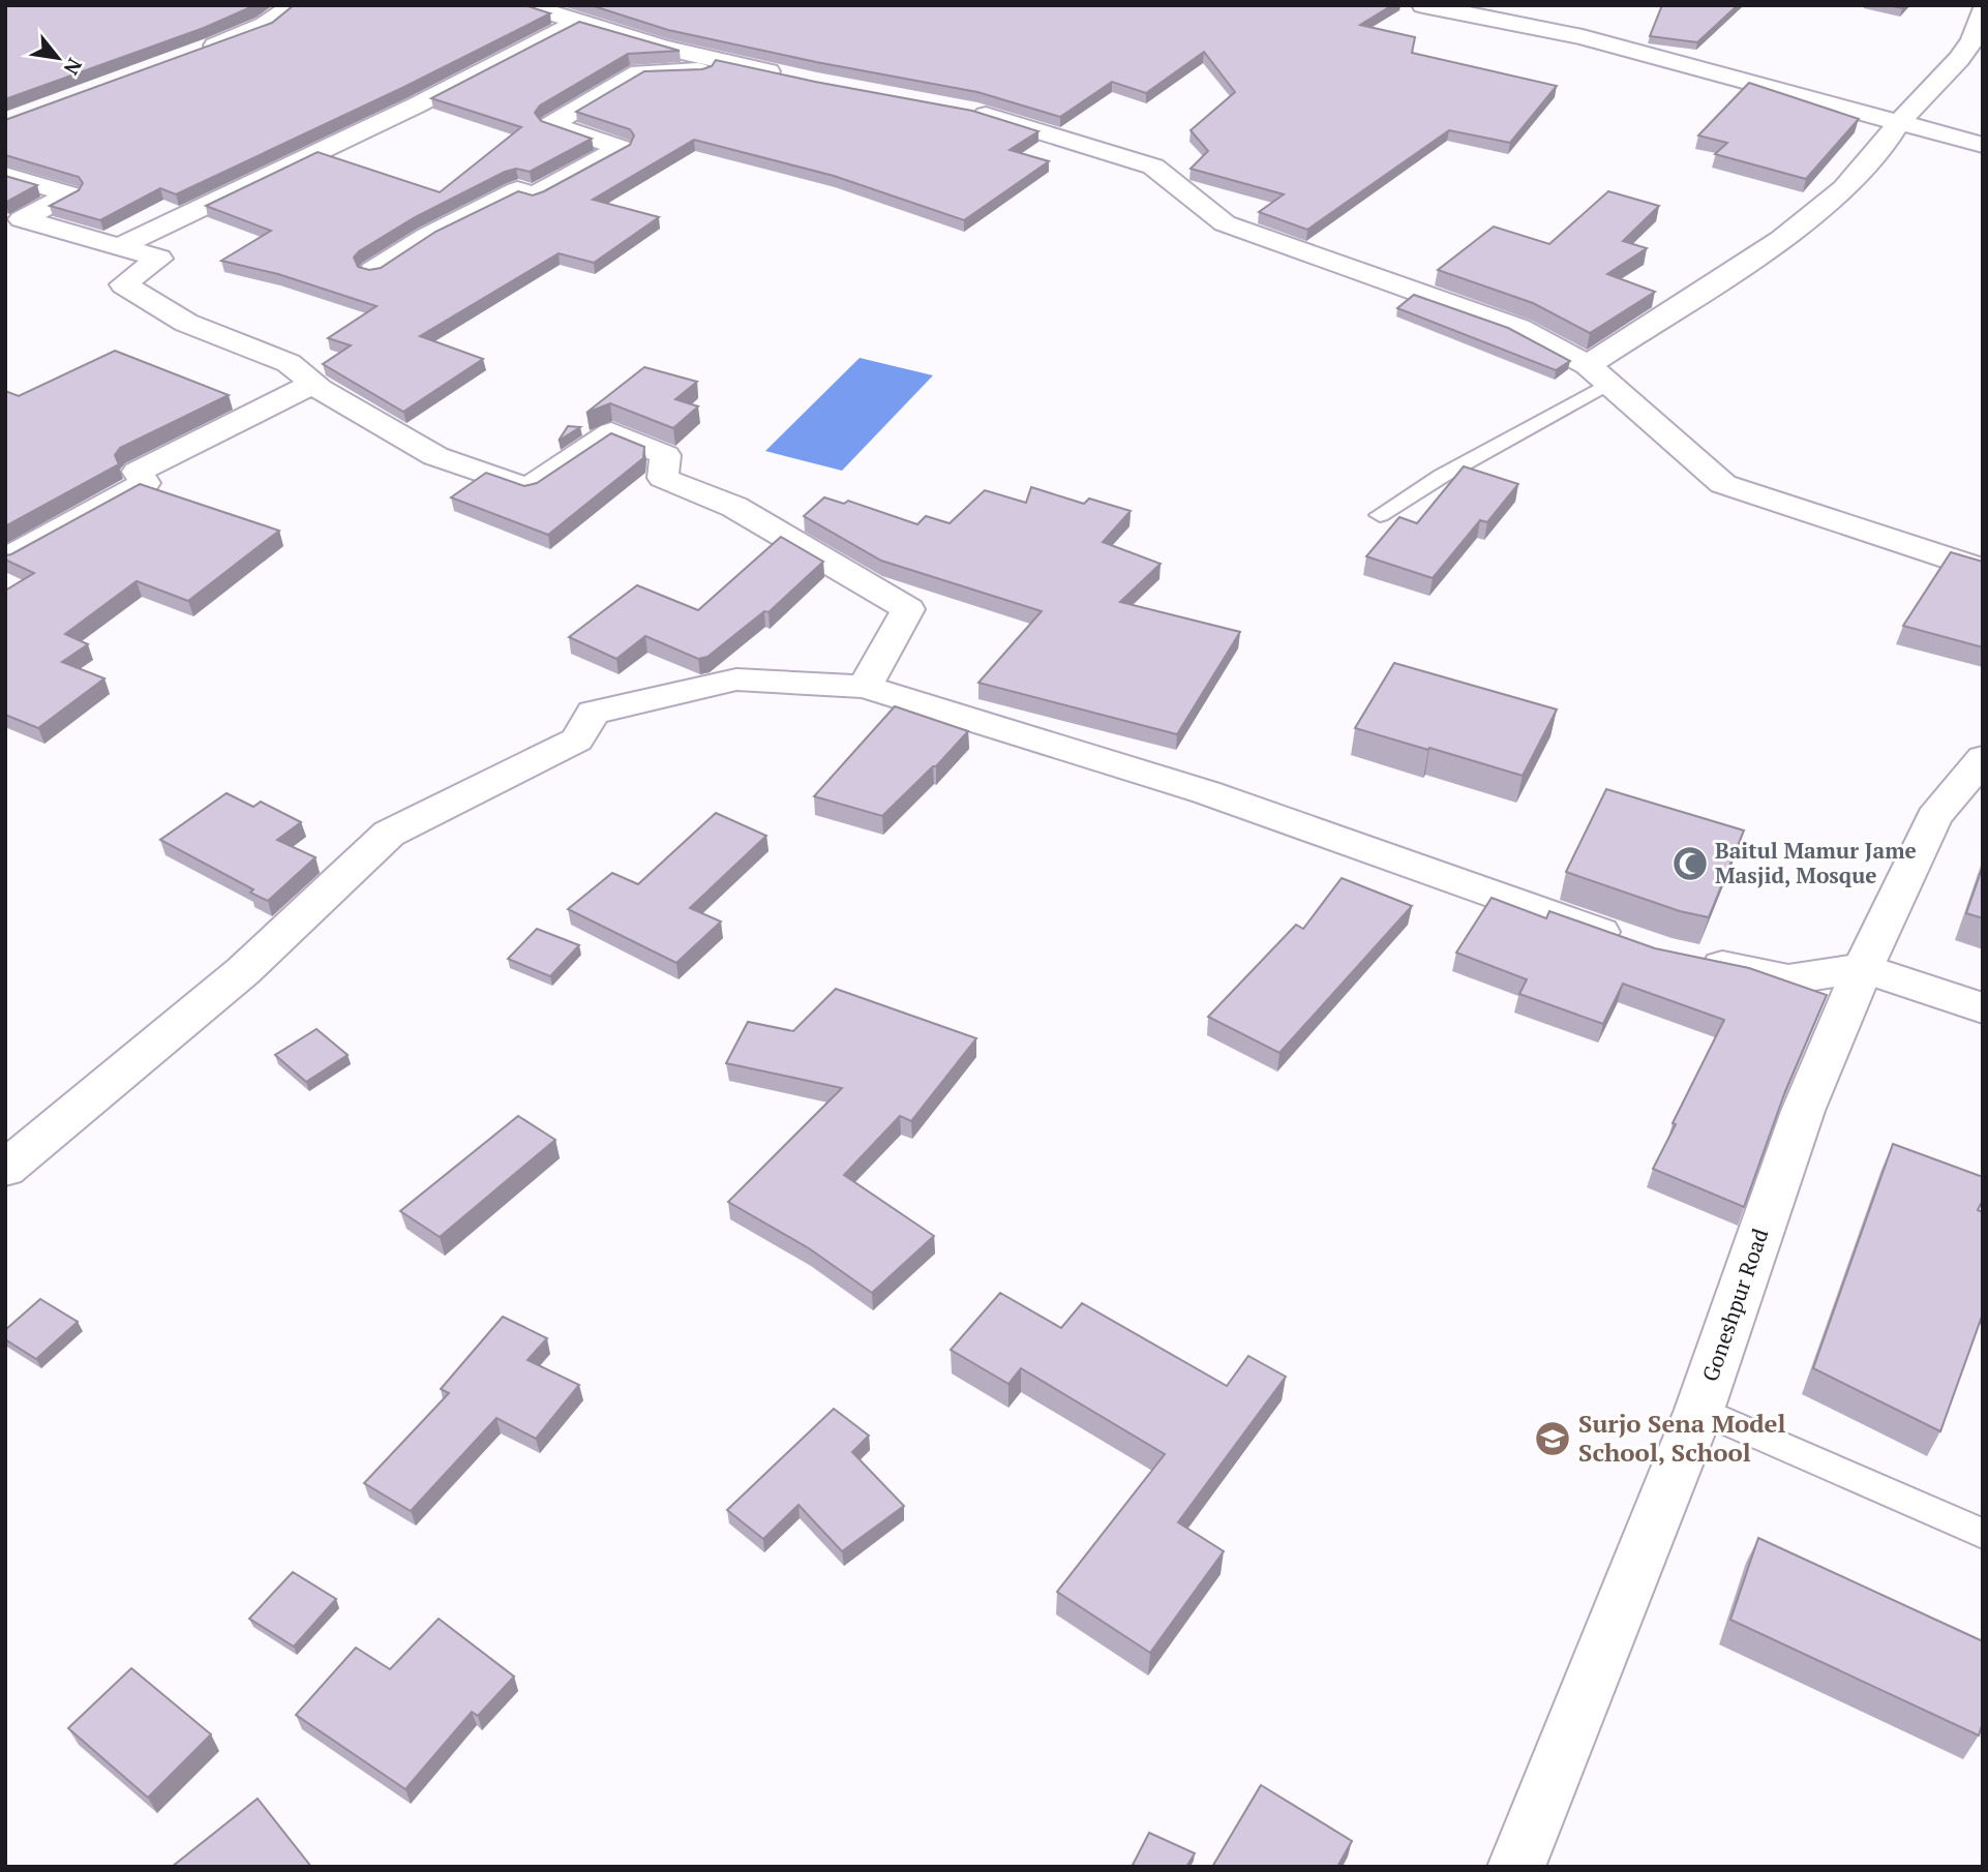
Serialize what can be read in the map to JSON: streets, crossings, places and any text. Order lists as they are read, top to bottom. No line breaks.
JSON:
{"streets":{"street":["Goneshpur Road"]},"places":{"mosque":["Baitul Mamur Jame Masjid, Mosque"],"school or university":["Surjo Sena Model School, School"]},"north":"bottom right"}
